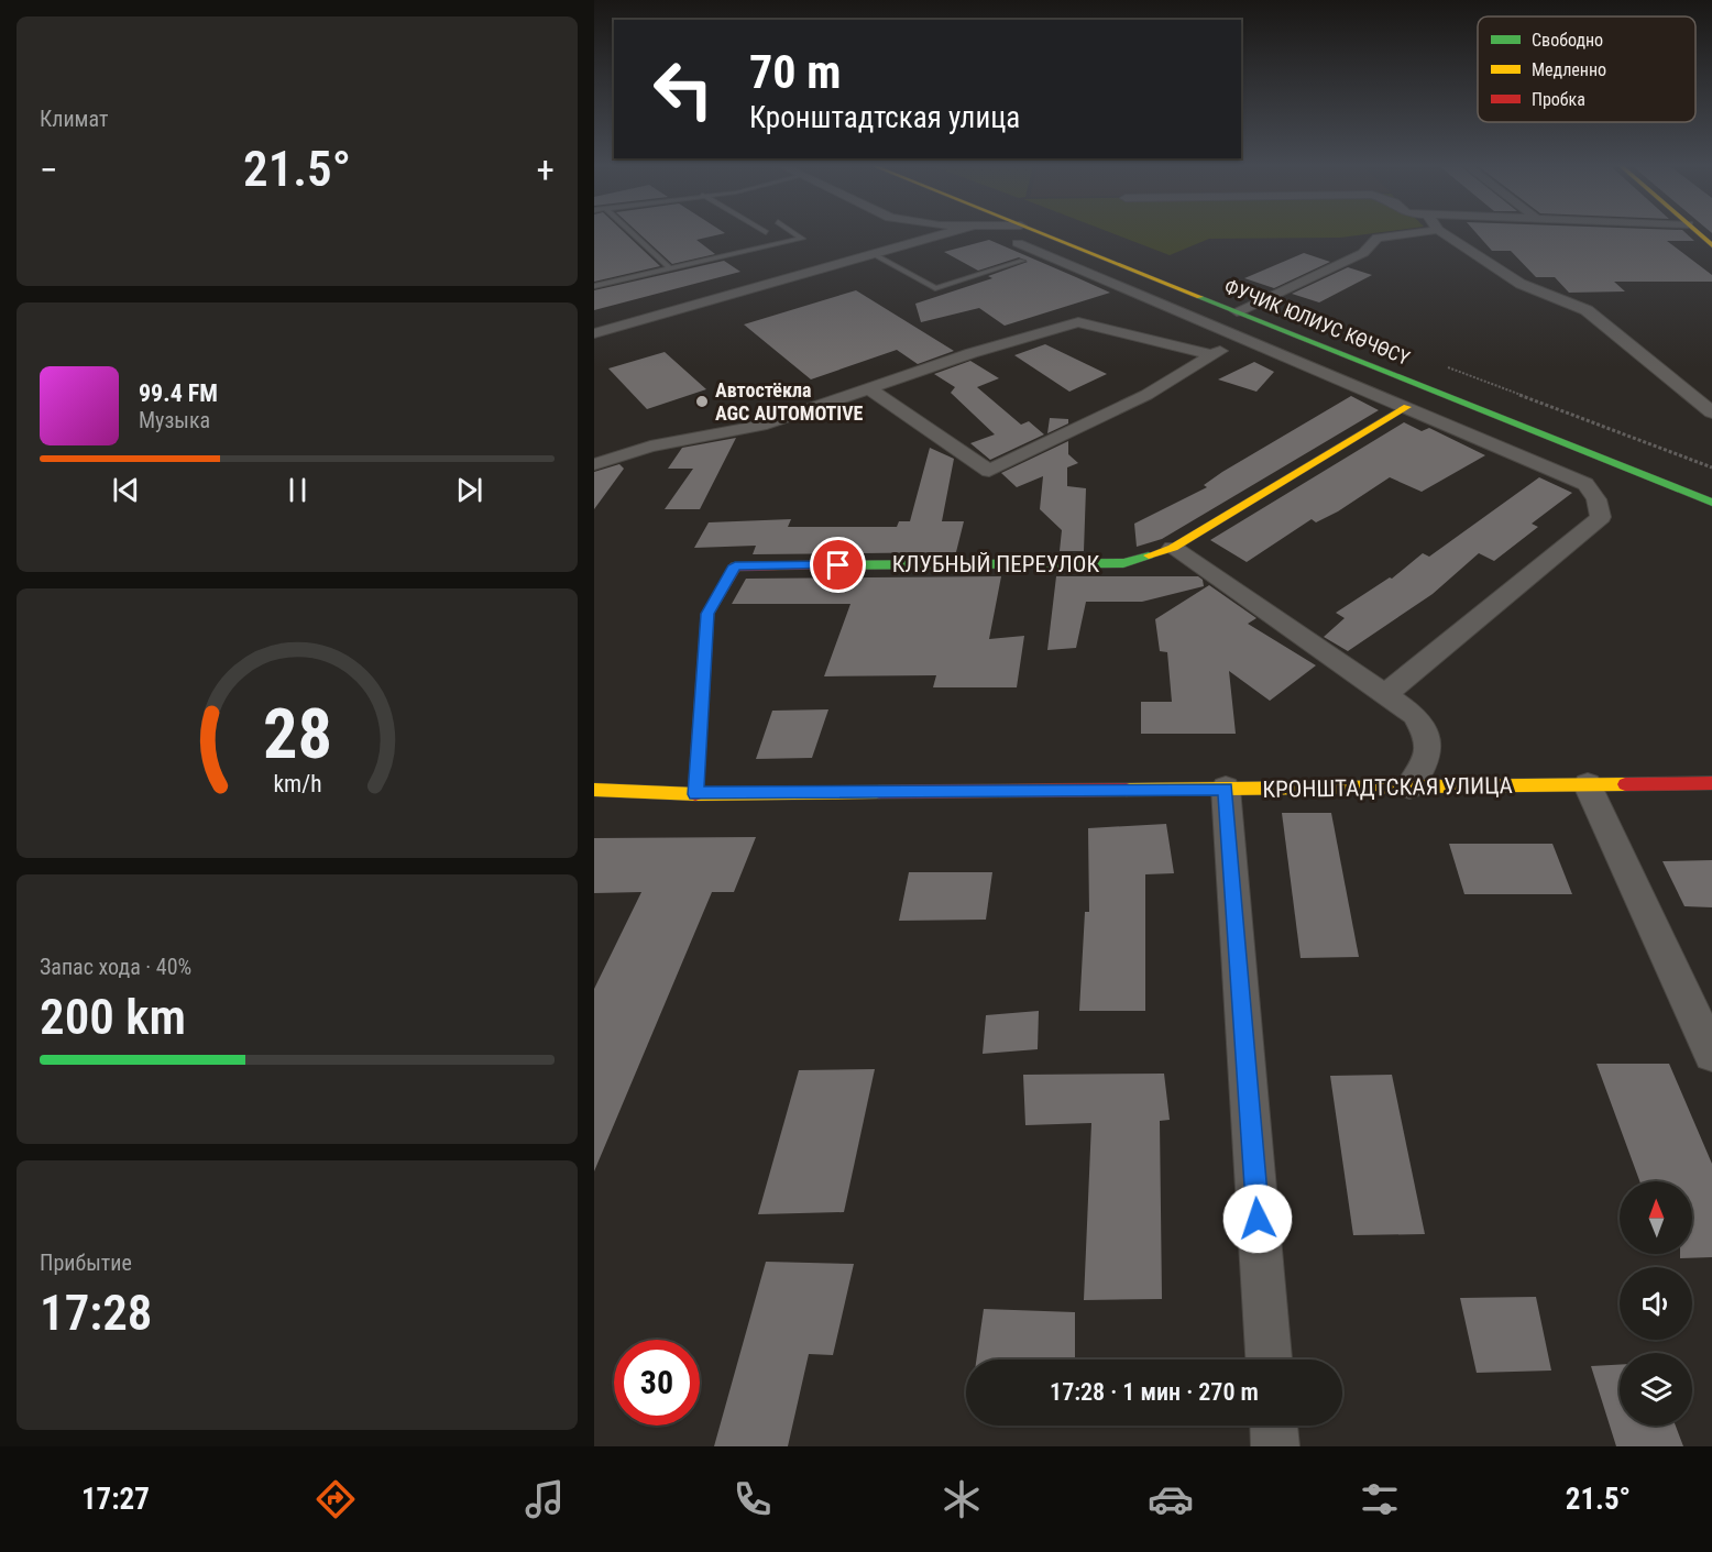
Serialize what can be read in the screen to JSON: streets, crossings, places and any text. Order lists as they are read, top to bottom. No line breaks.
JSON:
{"streets":{"main road":["ФУЧИК ЮЛИУС КӨЧӨСҮ","КЛУБНЫЙ ПЕРЕУЛОК","КРОНШТАДТСКАЯ УЛИЦА"]},"crossings":[["КЛУБНЫЙ ПЕРЕУЛОК","КРОНШТАДТСКАЯ УЛИЦА"]],"places":["Автостёкла AGC AUTOMOTIVE"],"legend":["Свободно","Медленно","Пробка"],"north":"top","page":{"tile":["Климат",["Запас хода · 40%","200 km"],["Прибытие","17:28"]],"turn":["70 m","Кронштадтская улица"],"heat":["−","21.5°","+"],"song":["99.4 FM","Музыка"],"limit":"30","trip":"17:28 · 1 мин · 270 m","tabs":["17:27","21.5°"],"gauge":["28","km/h"]}}
